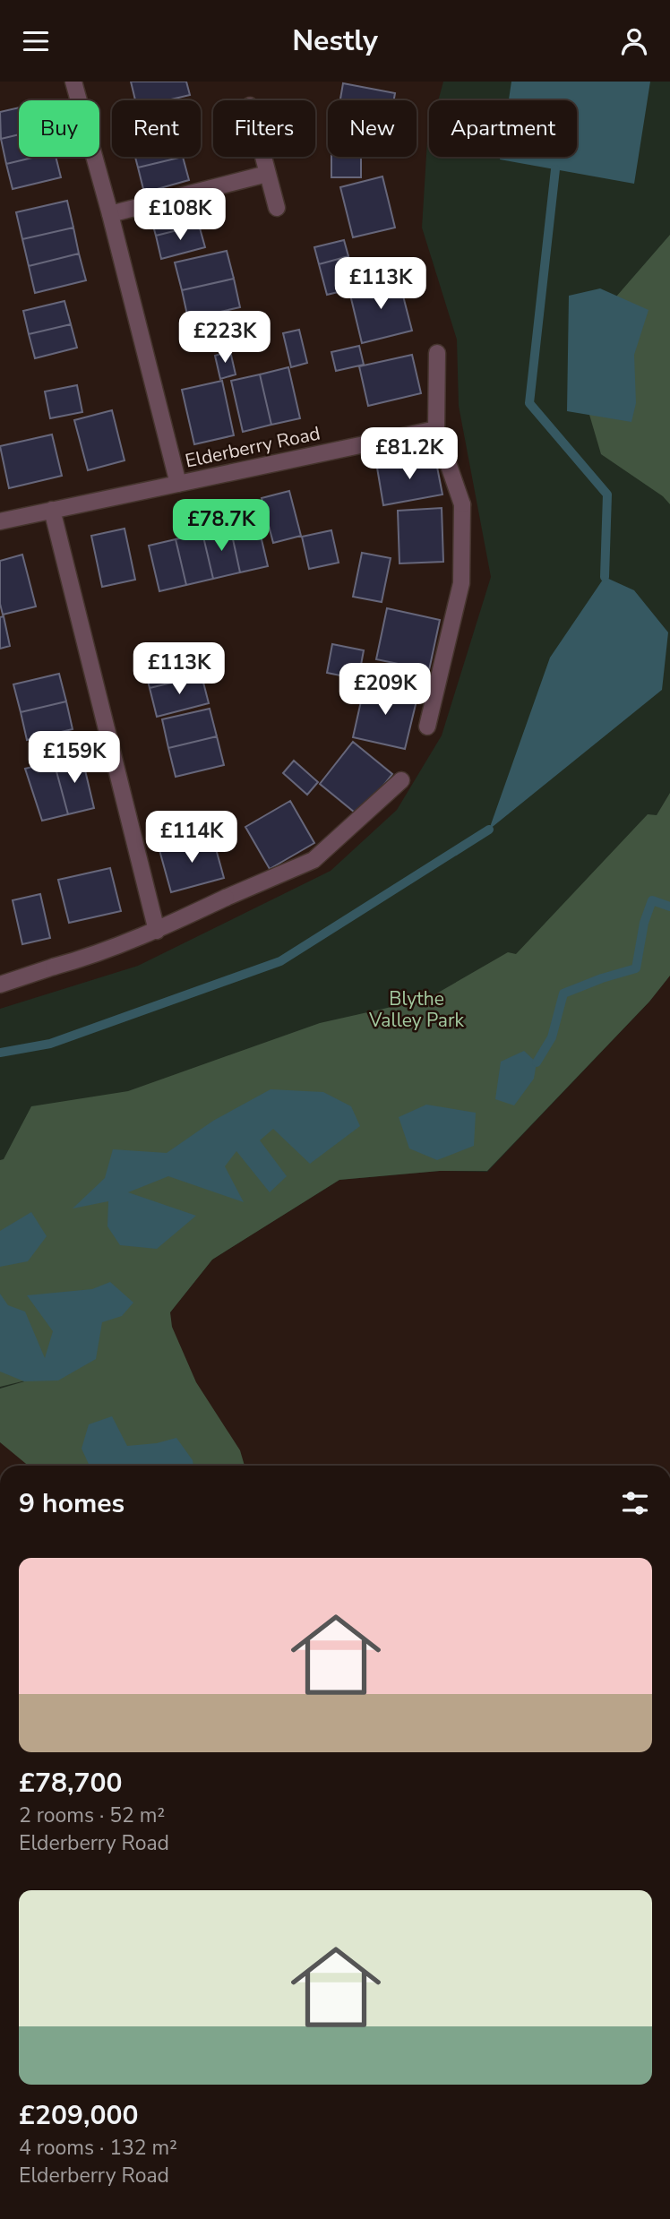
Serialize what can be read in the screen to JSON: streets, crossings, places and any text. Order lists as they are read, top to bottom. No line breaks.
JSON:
{"streets":{"street":["Elderberry Road"]},"parks":["Blythe Valley Park"],"page":{"header":"Nestly","chip":["Buy","Rent","Filters","New","Apartment"],"price":["£108K","£113K","£223K","£81.2K","£78.7K","£113K","£209K","£159K","£114K"],"heading":"9 homes","list":[{"name":"£78,700","note":"2 rooms · 52 m² · Elderberry Road"},{"name":"£209,000","note":"4 rooms · 132 m² · Elderberry Road"}]}}
